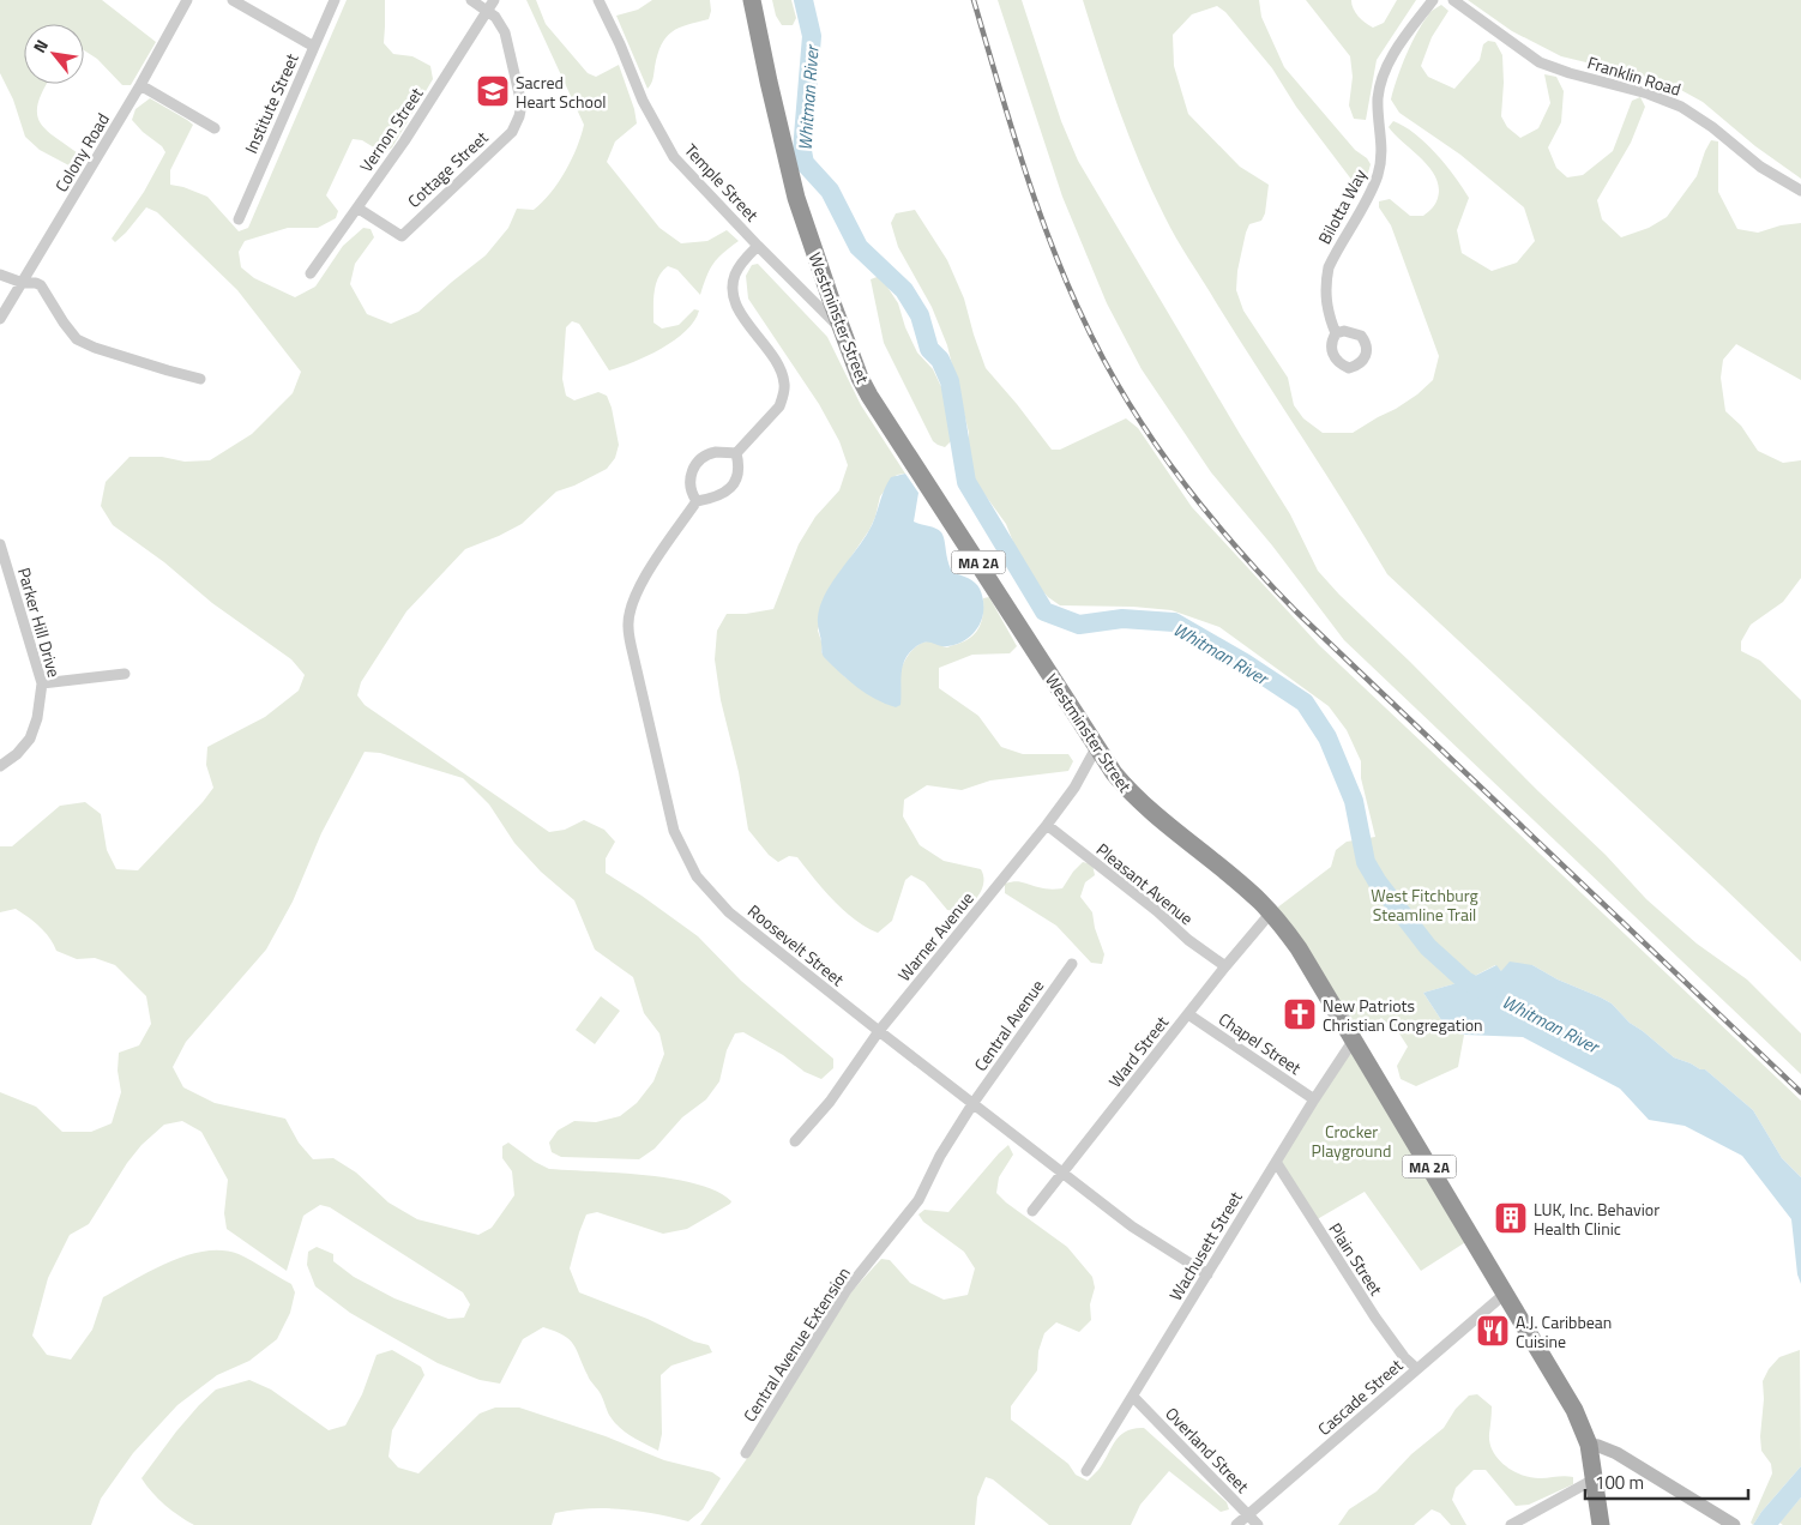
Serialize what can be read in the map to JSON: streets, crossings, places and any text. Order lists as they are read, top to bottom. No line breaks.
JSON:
{"streets":{"highway":["Westminster Street","MA 2A"],"street":["Franklin Road","Institute Street","Vernon Street","Colony Road","Cottage Street","Temple Street","Bilotta Way","Parker Hill Drive","Pleasant Avenue","Warner Avenue","Roosevelt Street","Central Avenue","Chapel Street","Ward Street","Wachusett Street","Plain Street","Central Avenue Extension","Cascade Street","Overland Street"]},"crossings":[["Vernon Street","Cottage Street"],["Temple Street","Westminster Street"],["Westminster Street","Warner Avenue"],["Westminster Street","Ward Street"],["Westminster Street","Wachusett Street"],["Westminster Street","Cascade Street"],["Pleasant Avenue","Warner Avenue"],["Pleasant Avenue","Ward Street"],["Warner Avenue","Roosevelt Street"],["Roosevelt Street","Central Avenue"],["Roosevelt Street","Ward Street"],["Roosevelt Street","Wachusett Street"],["Roosevelt Street","Central Avenue Extension"],["Central Avenue","Central Avenue Extension"],["Chapel Street","Ward Street"],["Chapel Street","Wachusett Street"],["Wachusett Street","Plain Street"],["Wachusett Street","Overland Street"],["Plain Street","Cascade Street"],["Cascade Street","Overland Street"]],"water":["Whitman River"],"parks":["West Fitchburg Steamline Trail","Crocker Playground"],"places":{"school or university":["Sacred Heart School"],"church":["New Patriots Christian Congregation"],"building":["LUK, Inc. Behavior Health Clinic"],"restaurant":["A.J. Caribbean Cuisine"]},"scale_bar":"100 m","north":"top left"}
